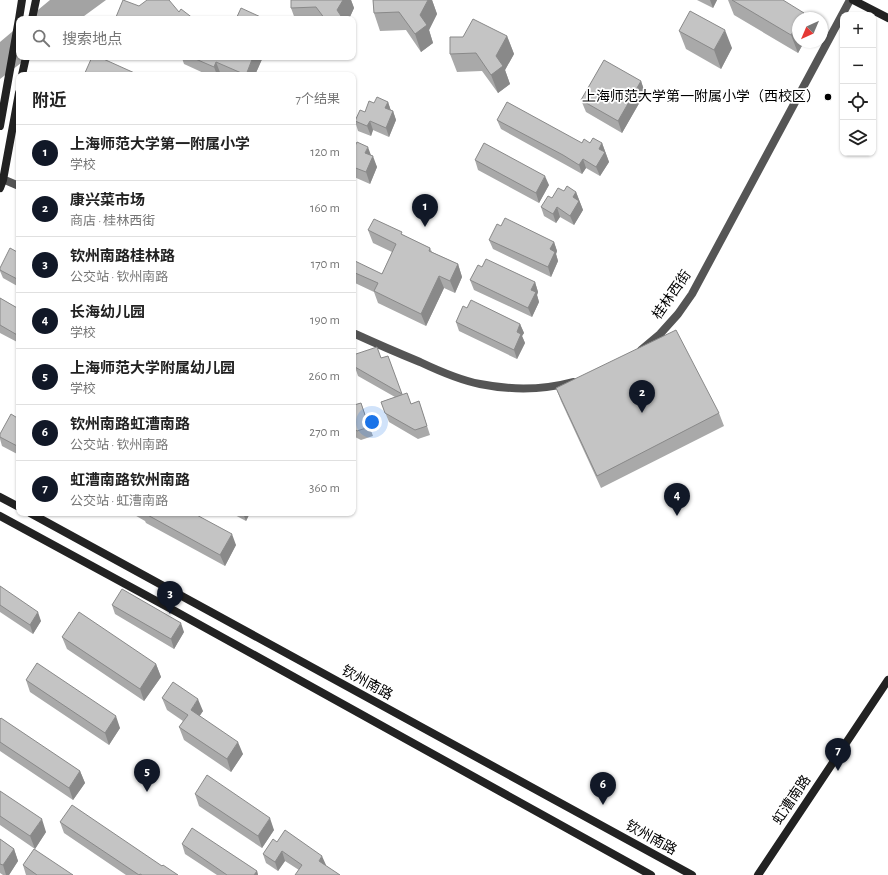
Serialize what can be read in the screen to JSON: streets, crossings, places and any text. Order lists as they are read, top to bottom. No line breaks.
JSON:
{"streets":{"street":["桂林西街","钦州南路","虹漕南路"]},"places":["上海师范大学第一附属小学（西校区）"],"north":"bottom left","page":{"map_buttons":["+","−"],"search":"搜索地点","heading":["附近","7个结果"],"list":[{"mark":"1","name":"上海师范大学第一附属小学","note":"学校","value":"120 m"},{"mark":"2","name":"康兴菜市场","note":"商店 · 桂林西街","value":"160 m"},{"mark":"3","name":"钦州南路桂林路","note":"公交站 · 钦州南路","value":"170 m"},{"mark":"4","name":"长海幼儿园","note":"学校","value":"190 m"},{"mark":"5","name":"上海师范大学附属幼儿园","note":"学校","value":"260 m"},{"mark":"6","name":"钦州南路虹漕南路","note":"公交站 · 钦州南路","value":"270 m"},{"mark":"7","name":"虹漕南路钦州南路","note":"公交站 · 虹漕南路","value":"360 m"}],"pins":["1","2","4","3","7","5","6"]}}
